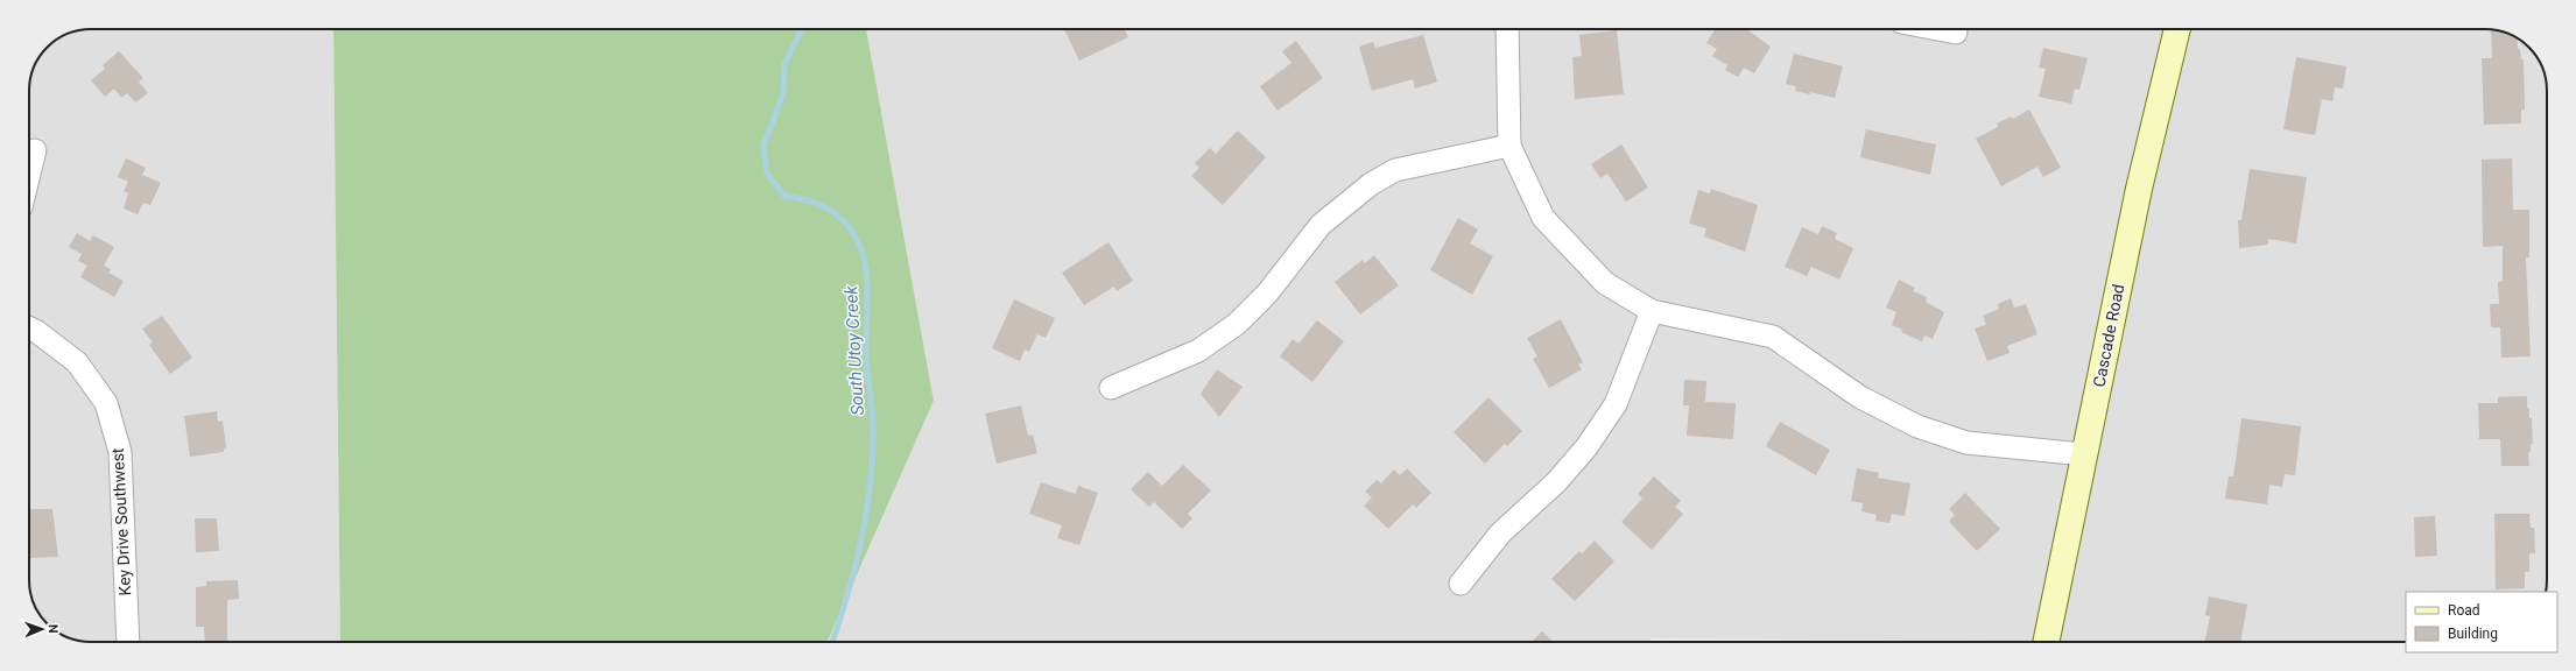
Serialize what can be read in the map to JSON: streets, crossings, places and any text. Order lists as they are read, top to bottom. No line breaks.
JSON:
{"streets":{"main road":["Cascade Road"],"street":["Key Drive Southwest"]},"water":["South Utoy Creek"],"legend":["Road","Building"],"north":"right"}
